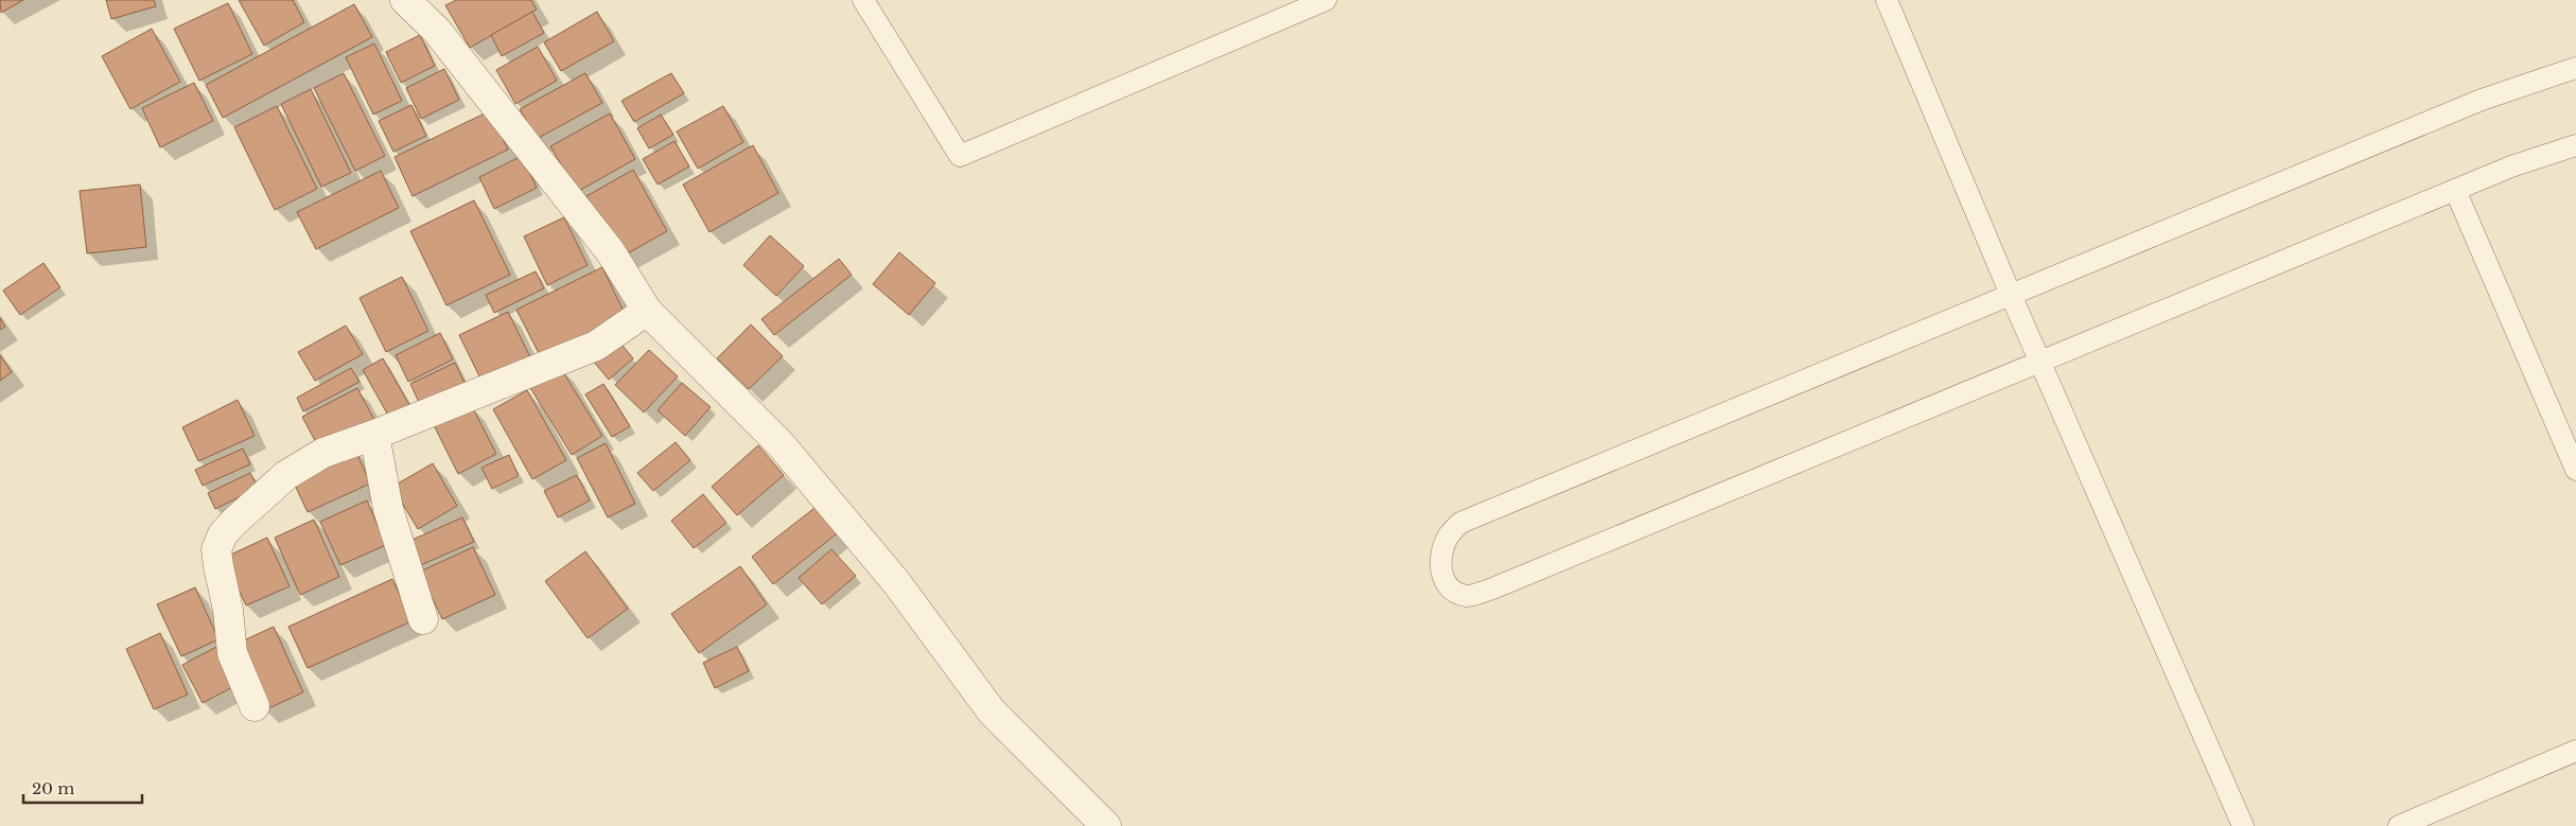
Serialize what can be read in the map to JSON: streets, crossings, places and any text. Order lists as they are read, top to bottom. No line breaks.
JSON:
{"scale_bar":"20 m"}
